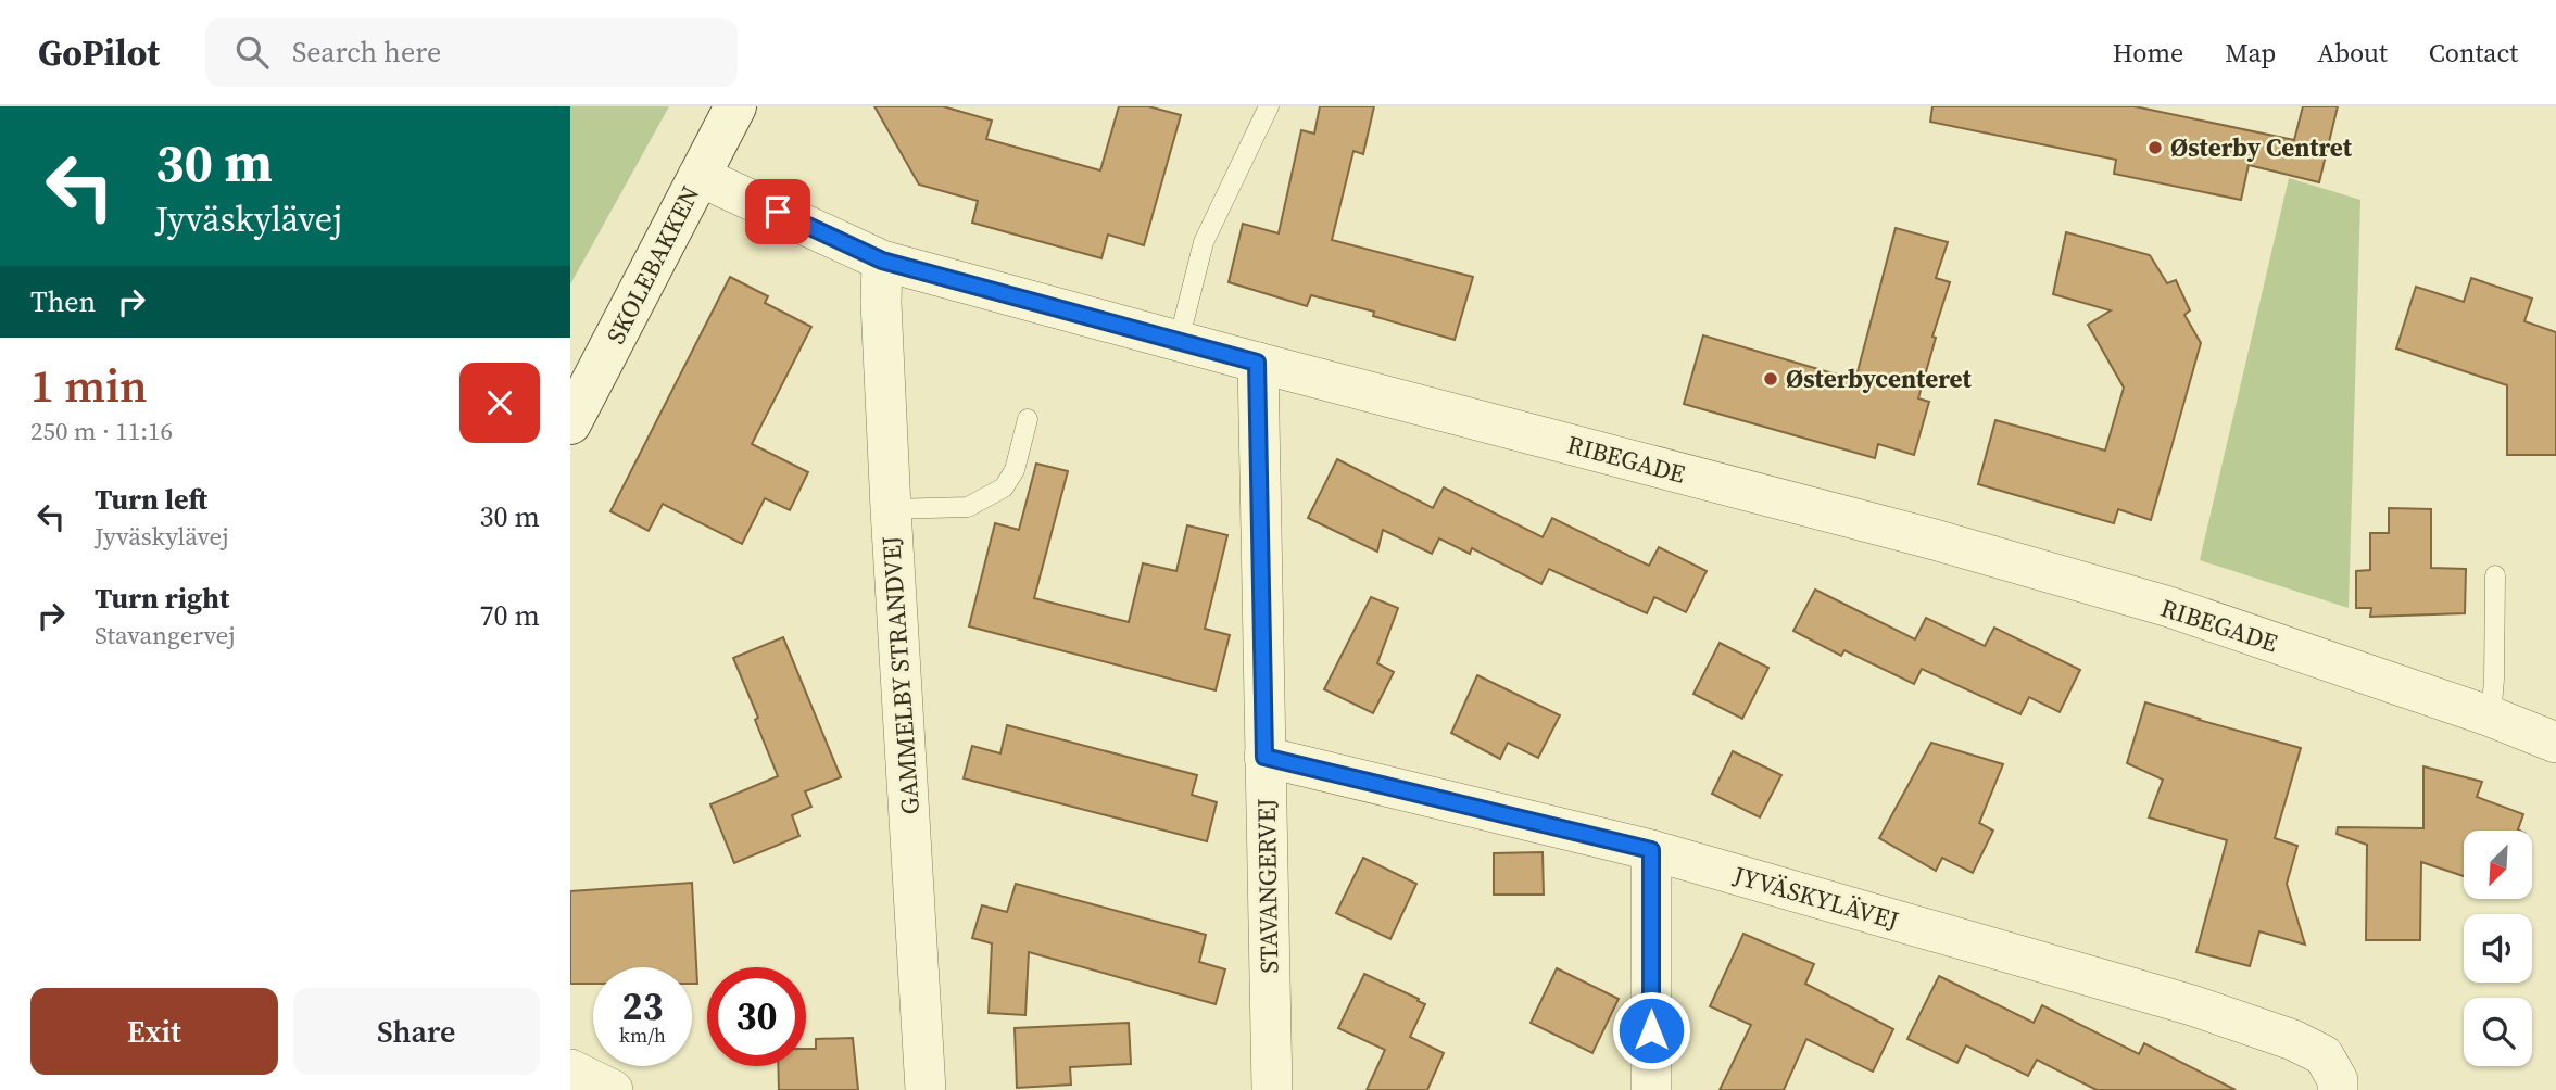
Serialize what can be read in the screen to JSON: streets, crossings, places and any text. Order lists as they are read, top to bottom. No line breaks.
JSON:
{"streets":{"street":["SKOLEBAKKEN","RIBEGADE","GAMMELBY STRANDVEJ","STAVANGERVEJ","JYVÄSKYLÄVEJ"]},"crossings":[["SKOLEBAKKEN","RIBEGADE"],["RIBEGADE","GAMMELBY STRANDVEJ"],["RIBEGADE","STAVANGERVEJ"],["STAVANGERVEJ","JYVÄSKYLÄVEJ"]],"places":["Østerby Centret","Østerbycenteret"],"north":"bottom left","page":{"header":"GoPilot","search":"Search here","nav":["Home","Map","About","Contact"],"turn":["30 m","Jyväskylävej"],"then":"Then","heading":["1 min","250 m · 11:16"],"list":[{"name":"Turn left","note":"Jyväskylävej","value":"30 m"},{"name":"Turn right","note":"Stavangervej","value":"70 m"}],"speed":"23 km/h","limit":"30","buttons":["Exit","Share"]}}
